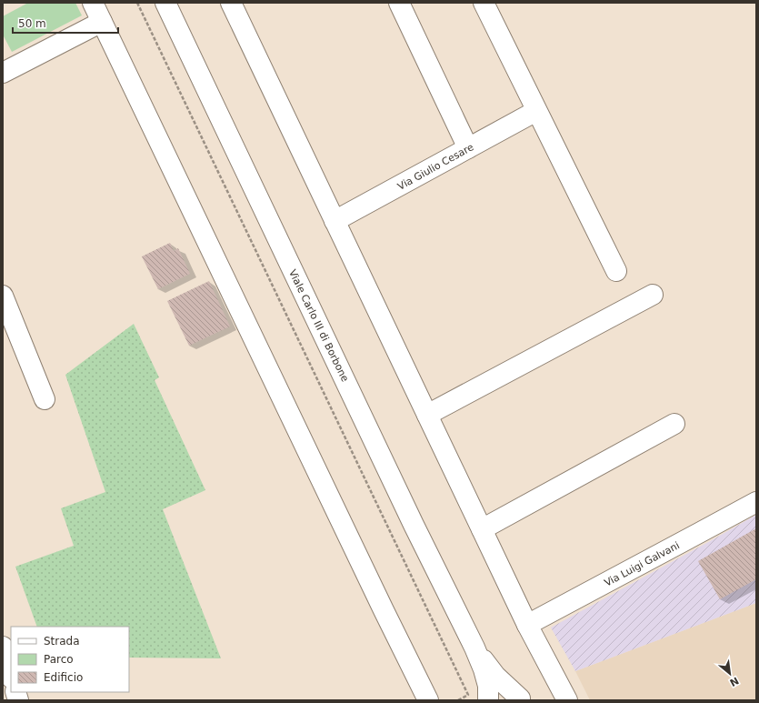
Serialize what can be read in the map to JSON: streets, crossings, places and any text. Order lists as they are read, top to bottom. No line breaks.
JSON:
{"streets":{"street":["Via Giulio Cesare","Viale Carlo III di Borbone","Via Luigi Galvani"]},"legend":["Strada","Parco","Edificio"],"scale_bar":"50 m","north":"bottom right"}
